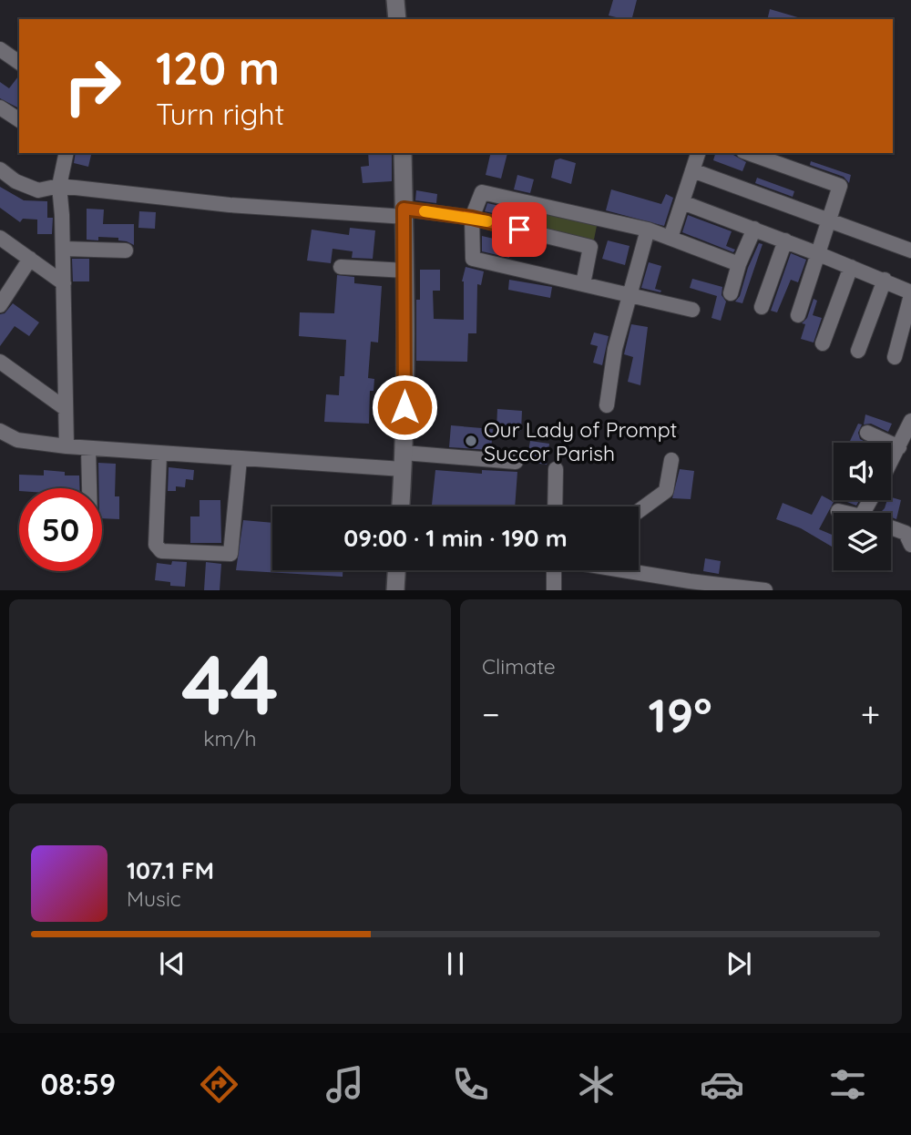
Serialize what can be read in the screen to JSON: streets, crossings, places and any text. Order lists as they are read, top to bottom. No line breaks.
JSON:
{"places":["Our Lady of Prompt Succor Parish"],"page":{"turn":["120 m","Turn right"],"limit":"50","trip":"09:00 · 1 min · 190 m","tile":[["44","km/h"],"Climate"],"heat":["−","19°","+"],"song":["107.1 FM","Music"],"tabs":"08:59"}}
